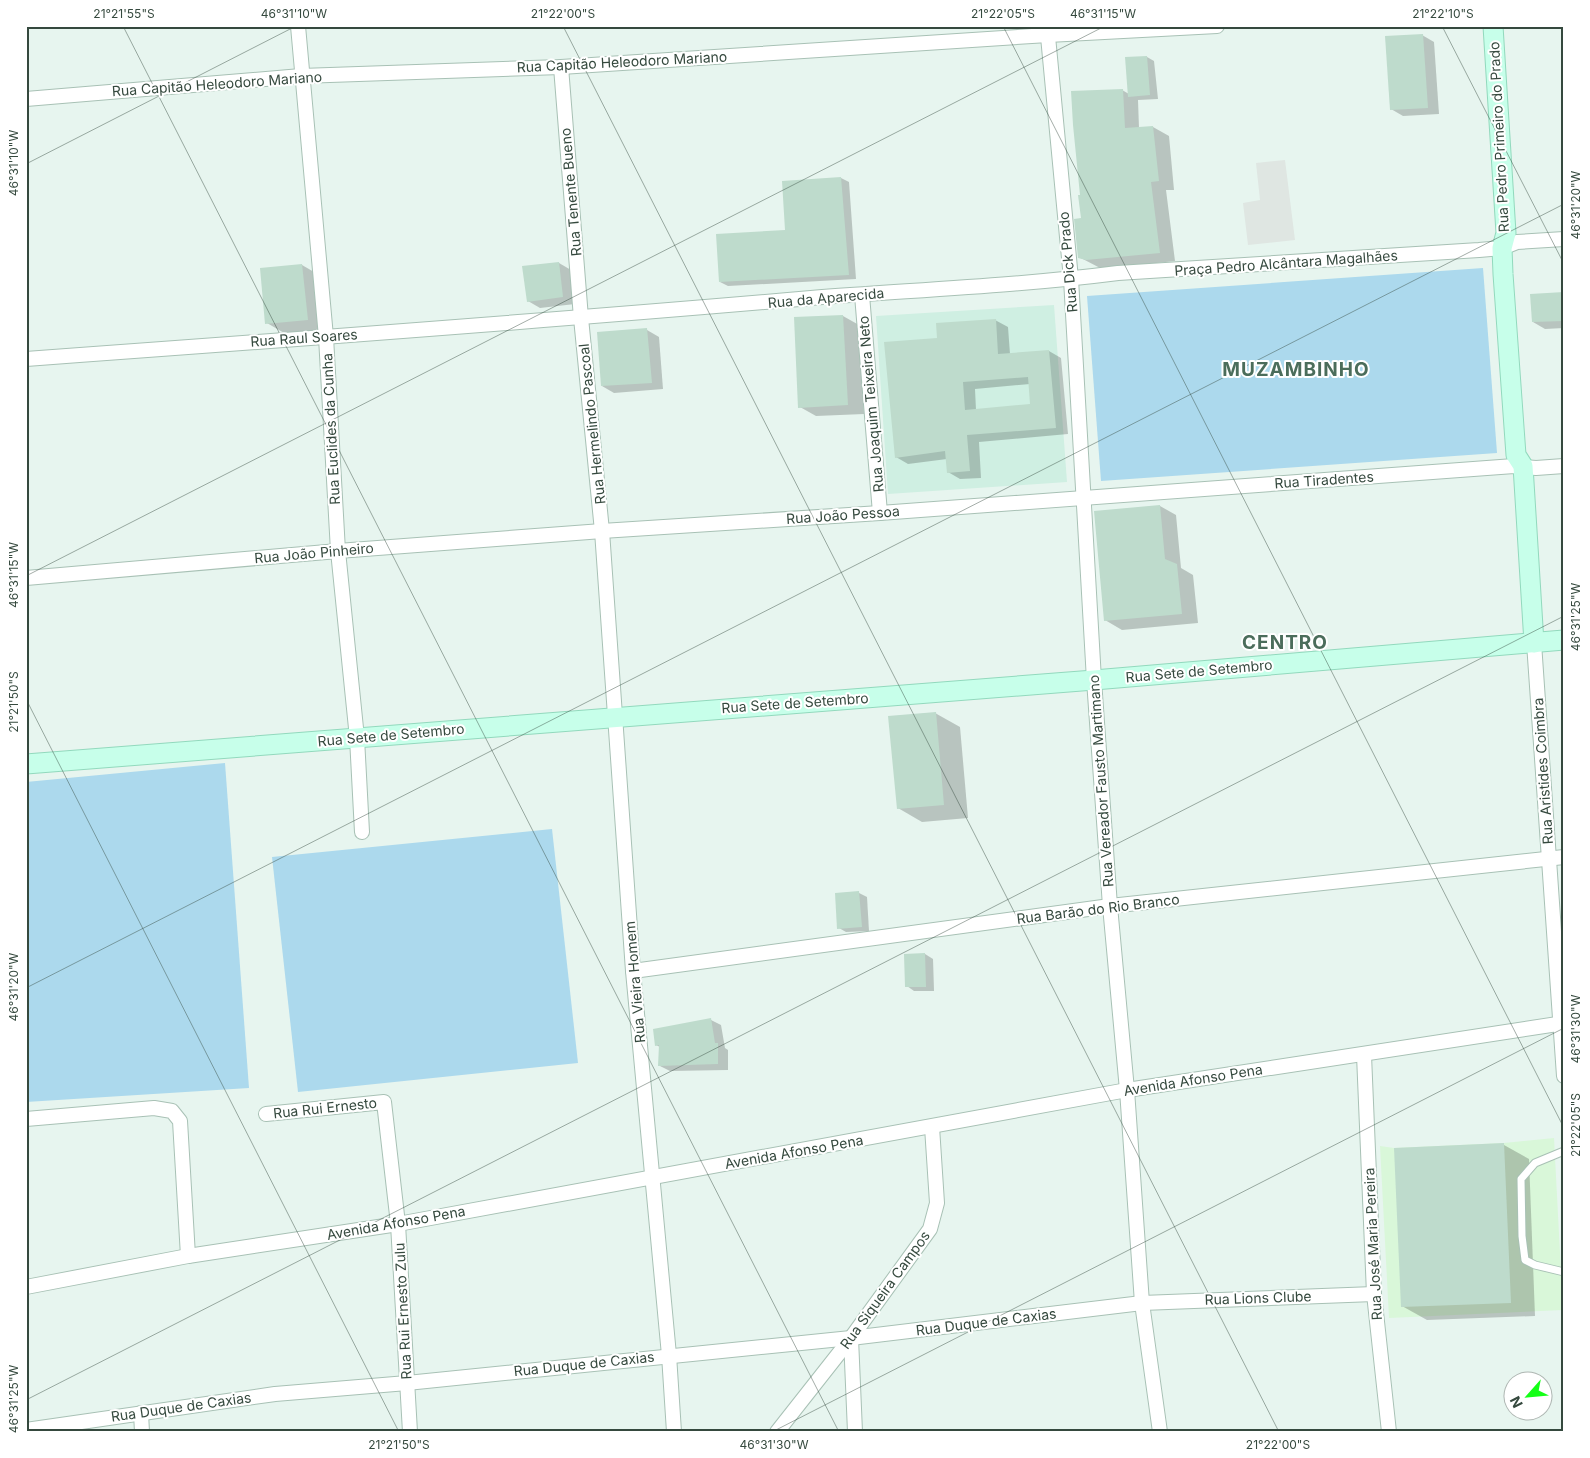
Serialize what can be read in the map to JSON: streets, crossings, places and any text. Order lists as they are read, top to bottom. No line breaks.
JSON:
{"streets":{"main road":["Rua Pedro Primeiro do Prado","Rua Sete de Setembro","Rua Aristides Coimbra"],"street":["Rua Capitão Heleodoro Mariano","Rua Tenente Bueno","Rua Dick Prado","Praça Pedro Alcântara Magalhães","Rua da Aparecida","Rua Raul Soares","Rua Joaquim Teixeira Neto","Rua Hermelindo Pascoal","Rua Euclides da Cunha","Rua Tiradentes","Rua João Pessoa","Rua João Pinheiro","Rua Vereador Fausto Martimano","Rua Barão do Rio Branco","Rua Vieira Homem","Avenida Afonso Pena","Rua Rui Ernesto","Rua José Maria Pereira","Rua Siqueira Campos","Rua Lions Clube","Rua Rui Ernesto Zulu","Rua Duque de Caxias"]},"crossings":[["Rua Capitão Heleodoro Mariano","Rua Tenente Bueno"],["Rua Capitão Heleodoro Mariano","Rua Dick Prado"],["Rua Capitão Heleodoro Mariano","Rua Euclides da Cunha"],["Rua Pedro Primeiro do Prado","Praça Pedro Alcântara Magalhães"],["Rua Pedro Primeiro do Prado","Rua Tiradentes"],["Rua Pedro Primeiro do Prado","Rua Aristides Coimbra"],["Rua Tenente Bueno","Rua da Aparecida"],["Rua Tenente Bueno","Rua Raul Soares"],["Rua Tenente Bueno","Rua Hermelindo Pascoal"],["Rua Dick Prado","Praça Pedro Alcântara Magalhães"],["Rua Dick Prado","Rua da Aparecida"],["Rua Dick Prado","Rua Tiradentes"],["Rua Dick Prado","Rua João Pessoa"],["Rua Dick Prado","Rua Vereador Fausto Martimano"],["Praça Pedro Alcântara Magalhães","Rua da Aparecida"],["Rua da Aparecida","Rua Raul Soares"],["Rua da Aparecida","Rua Joaquim Teixeira Neto"],["Rua da Aparecida","Rua Hermelindo Pascoal"],["Rua Raul Soares","Rua Hermelindo Pascoal"],["Rua Raul Soares","Rua Euclides da Cunha"],["Rua Joaquim Teixeira Neto","Rua João Pessoa"],["Rua Hermelindo Pascoal","Rua João Pessoa"],["Rua Hermelindo Pascoal","Rua João Pinheiro"],["Rua Hermelindo Pascoal","Rua Vieira Homem"],["Rua Euclides da Cunha","Rua João Pinheiro"],["Rua Euclides da Cunha","Rua Sete de Setembro"],["Rua Tiradentes","Rua João Pessoa"],["Rua Tiradentes","Rua Aristides Coimbra"],["Rua Tiradentes","Rua Vereador Fausto Martimano"],["Rua João Pessoa","Rua João Pinheiro"],["Rua João Pessoa","Rua Vereador Fausto Martimano"],["Rua João Pessoa","Rua Vieira Homem"],["Rua João Pinheiro","Rua Vieira Homem"],["Rua Sete de Setembro","Rua Aristides Coimbra"],["Rua Sete de Setembro","Rua Vereador Fausto Martimano"],["Rua Sete de Setembro","Rua Vieira Homem"],["Rua Aristides Coimbra","Rua Barão do Rio Branco"],["Rua Aristides Coimbra","Avenida Afonso Pena"],["Rua Vereador Fausto Martimano","Rua Barão do Rio Branco"],["Rua Vereador Fausto Martimano","Avenida Afonso Pena"],["Rua Vereador Fausto Martimano","Rua Lions Clube"],["Rua Vereador Fausto Martimano","Rua Duque de Caxias"],["Rua Barão do Rio Branco","Rua Vieira Homem"],["Rua Vieira Homem","Avenida Afonso Pena"],["Rua Vieira Homem","Rua Duque de Caxias"],["Avenida Afonso Pena","Rua José Maria Pereira"],["Avenida Afonso Pena","Rua Siqueira Campos"],["Avenida Afonso Pena","Rua Rui Ernesto Zulu"],["Rua Rui Ernesto","Rua Rui Ernesto Zulu"],["Rua José Maria Pereira","Rua Lions Clube"],["Rua Siqueira Campos","Rua Duque de Caxias"],["Rua Lions Clube","Rua Duque de Caxias"],["Rua Rui Ernesto Zulu","Rua Duque de Caxias"]],"districts":["MUZAMBINHO","CENTRO"],"north":"bottom left","coordinates":["21°21'55\"S","46°31'10\"W","21°22'00\"S","21°22'05\"S","46°31'15\"W","21°22'10\"S","46°31'20\"W","46°31'25\"W","21°21'50\"S","46°31'30\"W"]}
